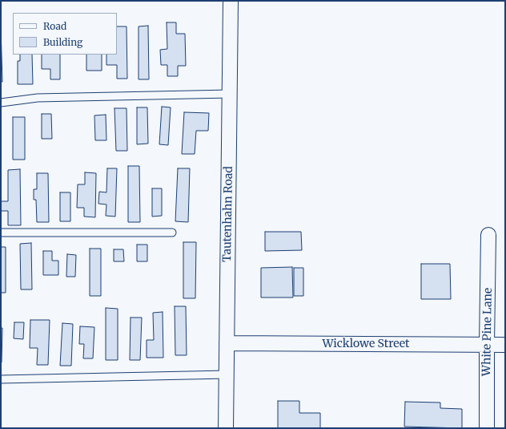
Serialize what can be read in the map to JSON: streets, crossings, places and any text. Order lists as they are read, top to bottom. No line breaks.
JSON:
{"streets":{"street":["Tautenhahn Road","White Pine Lane","Wicklowe Street"]},"crossings":[["Tautenhahn Road","Wicklowe Street"],["White Pine Lane","Wicklowe Street"]],"legend":["Road","Building"]}
